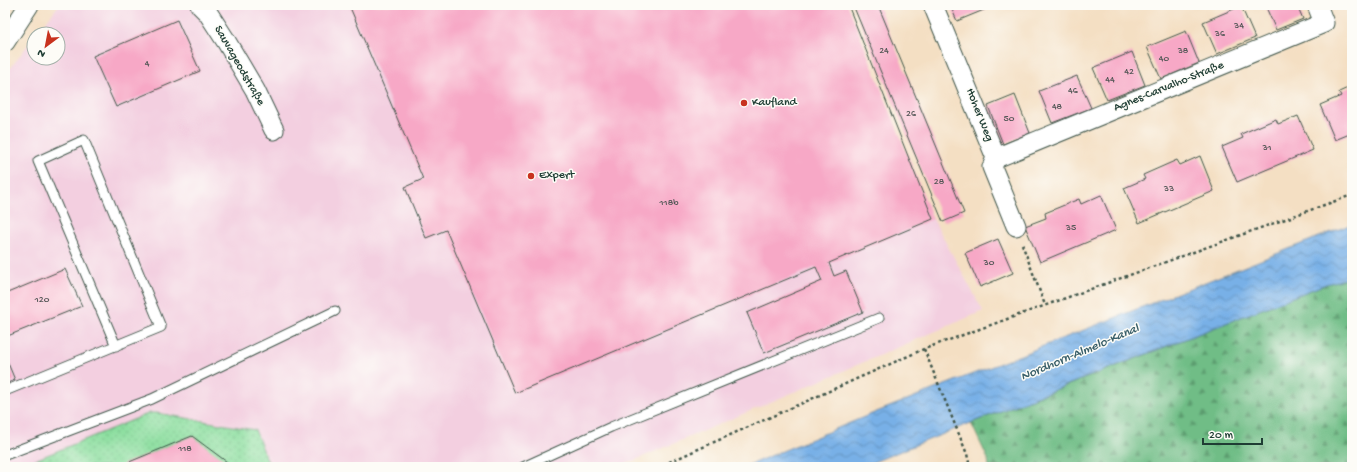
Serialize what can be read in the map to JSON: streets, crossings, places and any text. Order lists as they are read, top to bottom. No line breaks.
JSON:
{"streets":{"street":["Sauvageodstraße","Agnes-Carvalho-Straße","Hoher Weg"]},"crossings":[["Agnes-Carvalho-Straße","Hoher Weg"]],"water":["Nordhorn-Almelo-Kanal"],"places":["Kaufland","Expert"],"house_numbers":["34","36","24","38","40","4","42","44","46","48","26","50","31","28","33","118b","35","30","120","118"],"scale_bar":"20 m","north":"bottom left"}
